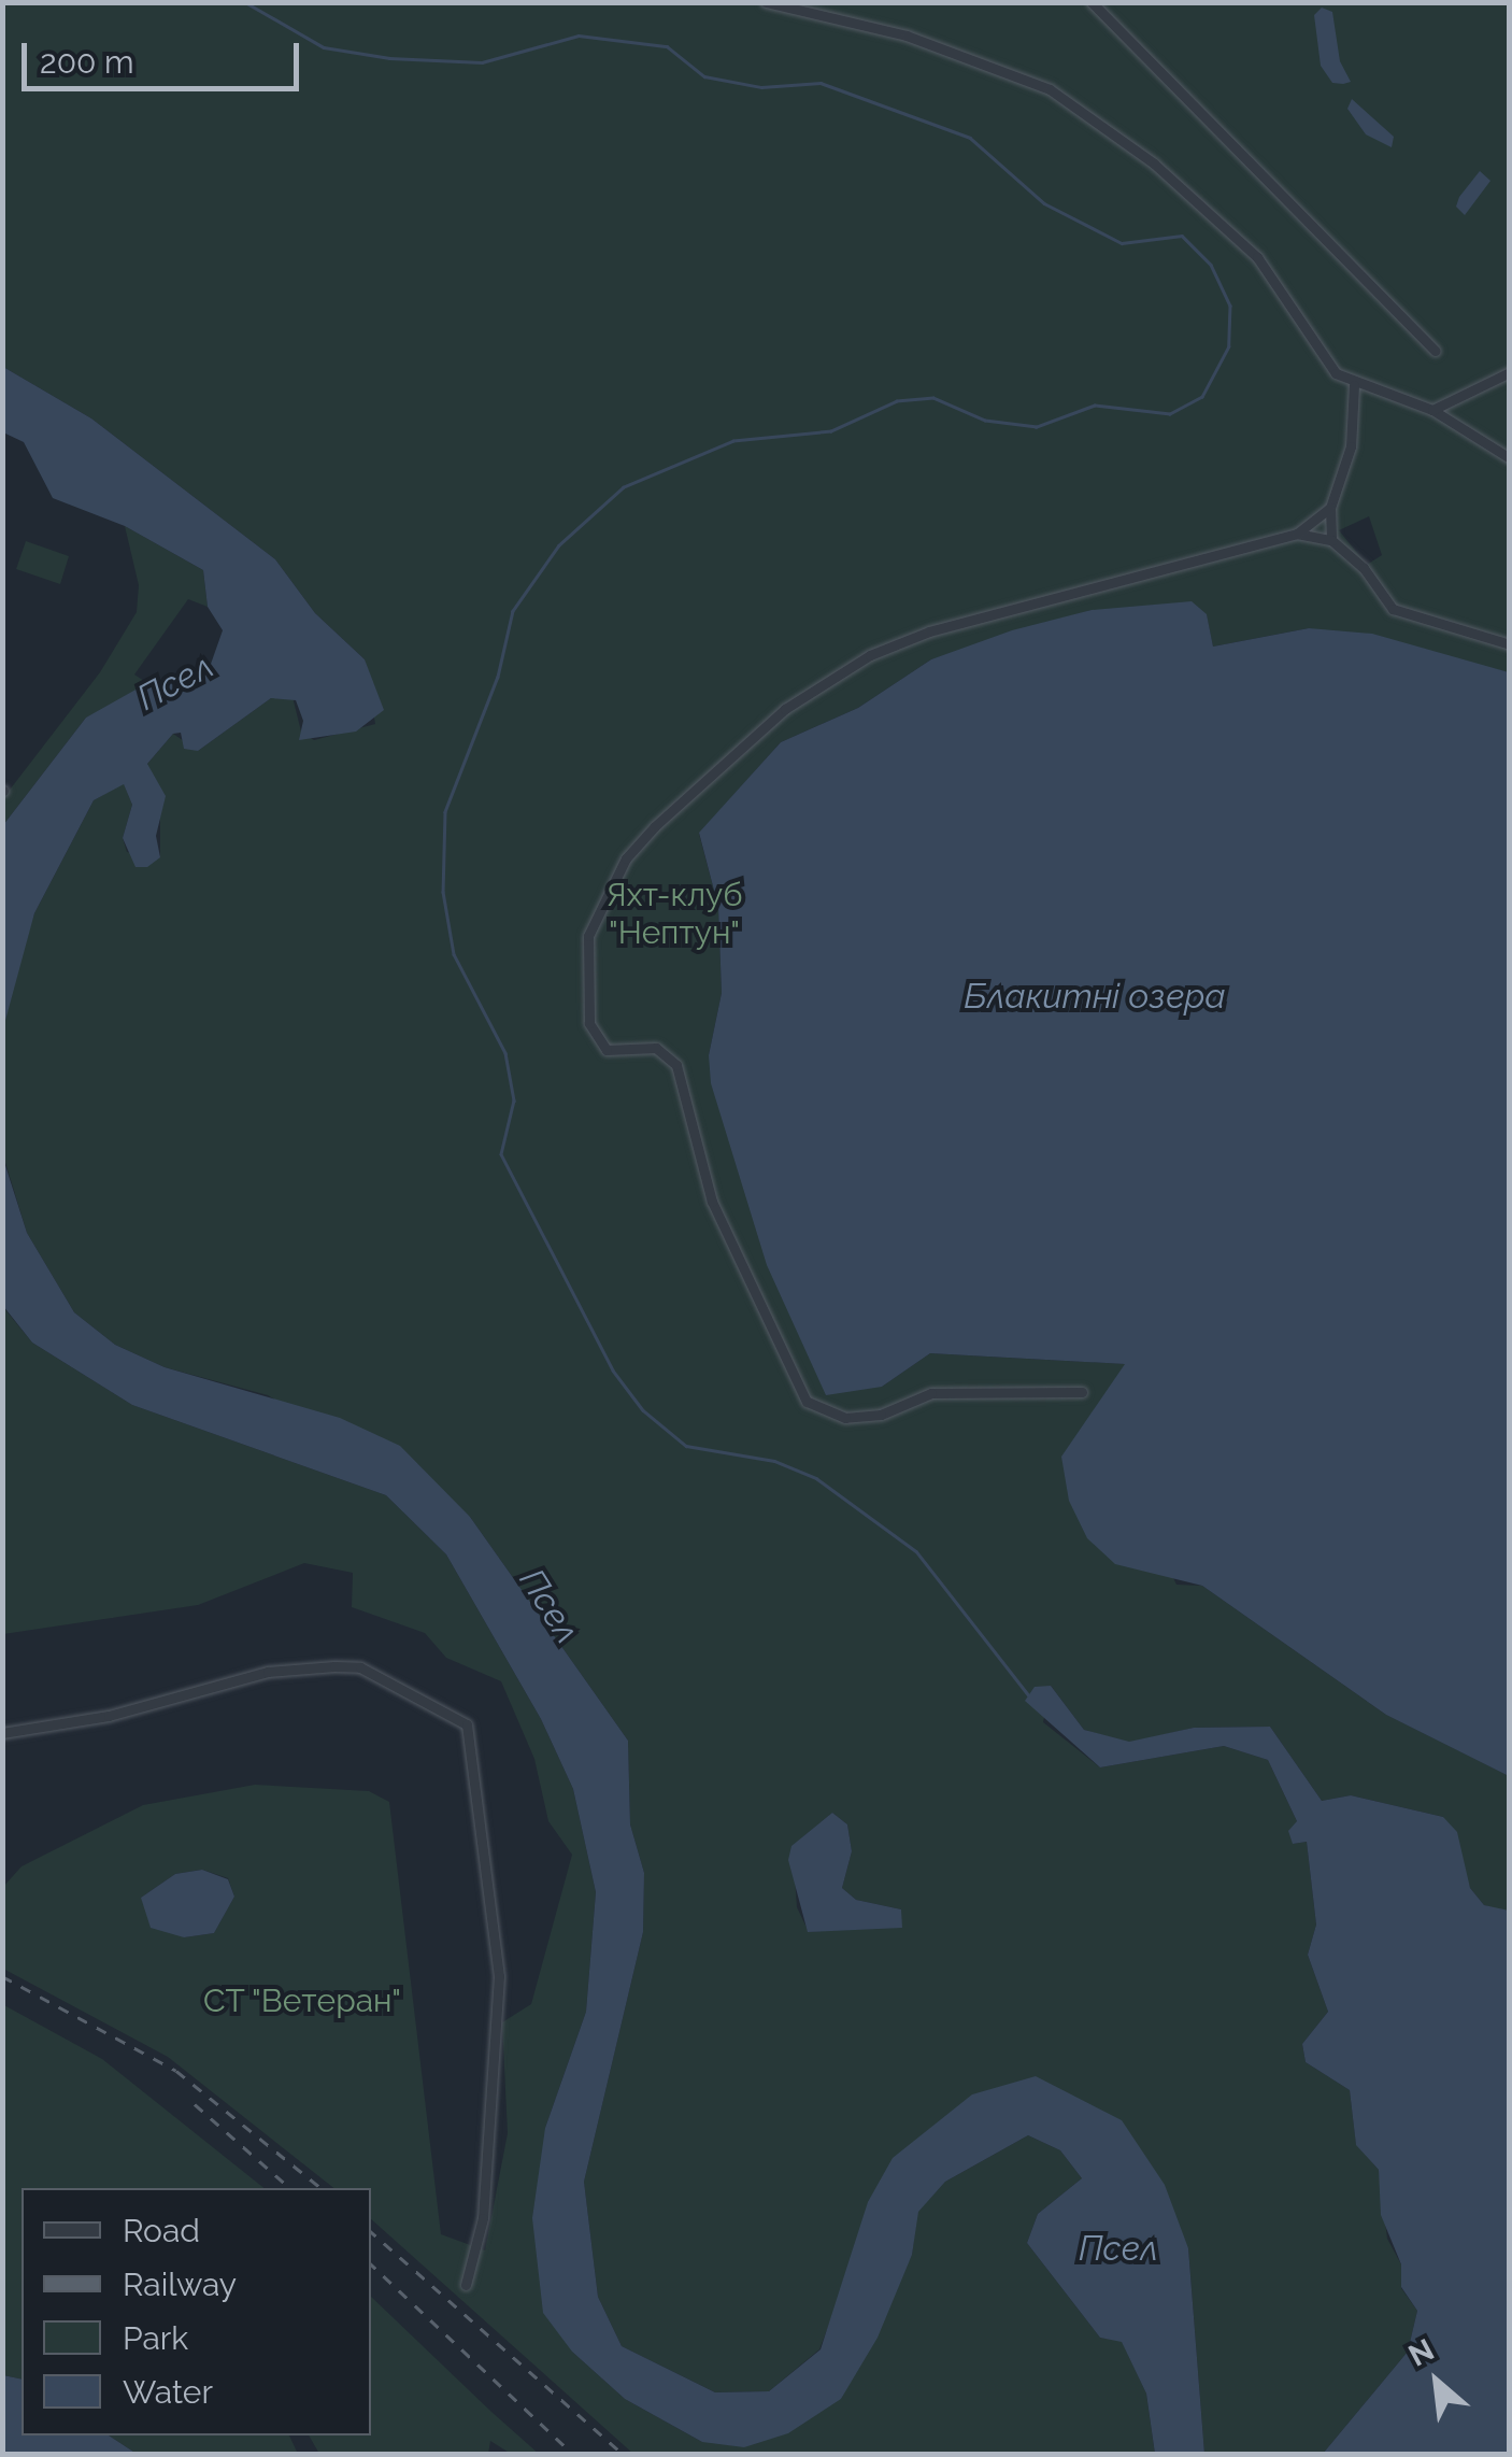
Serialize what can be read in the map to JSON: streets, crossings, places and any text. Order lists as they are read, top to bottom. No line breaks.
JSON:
{"water":["Псел","Блакитні озера"],"parks":["Яхт-клуб \"Нептун\"","СТ \"Ветеран\""],"legend":["Road","Railway","Park","Water"],"scale_bar":"200 m","north":"top left"}
